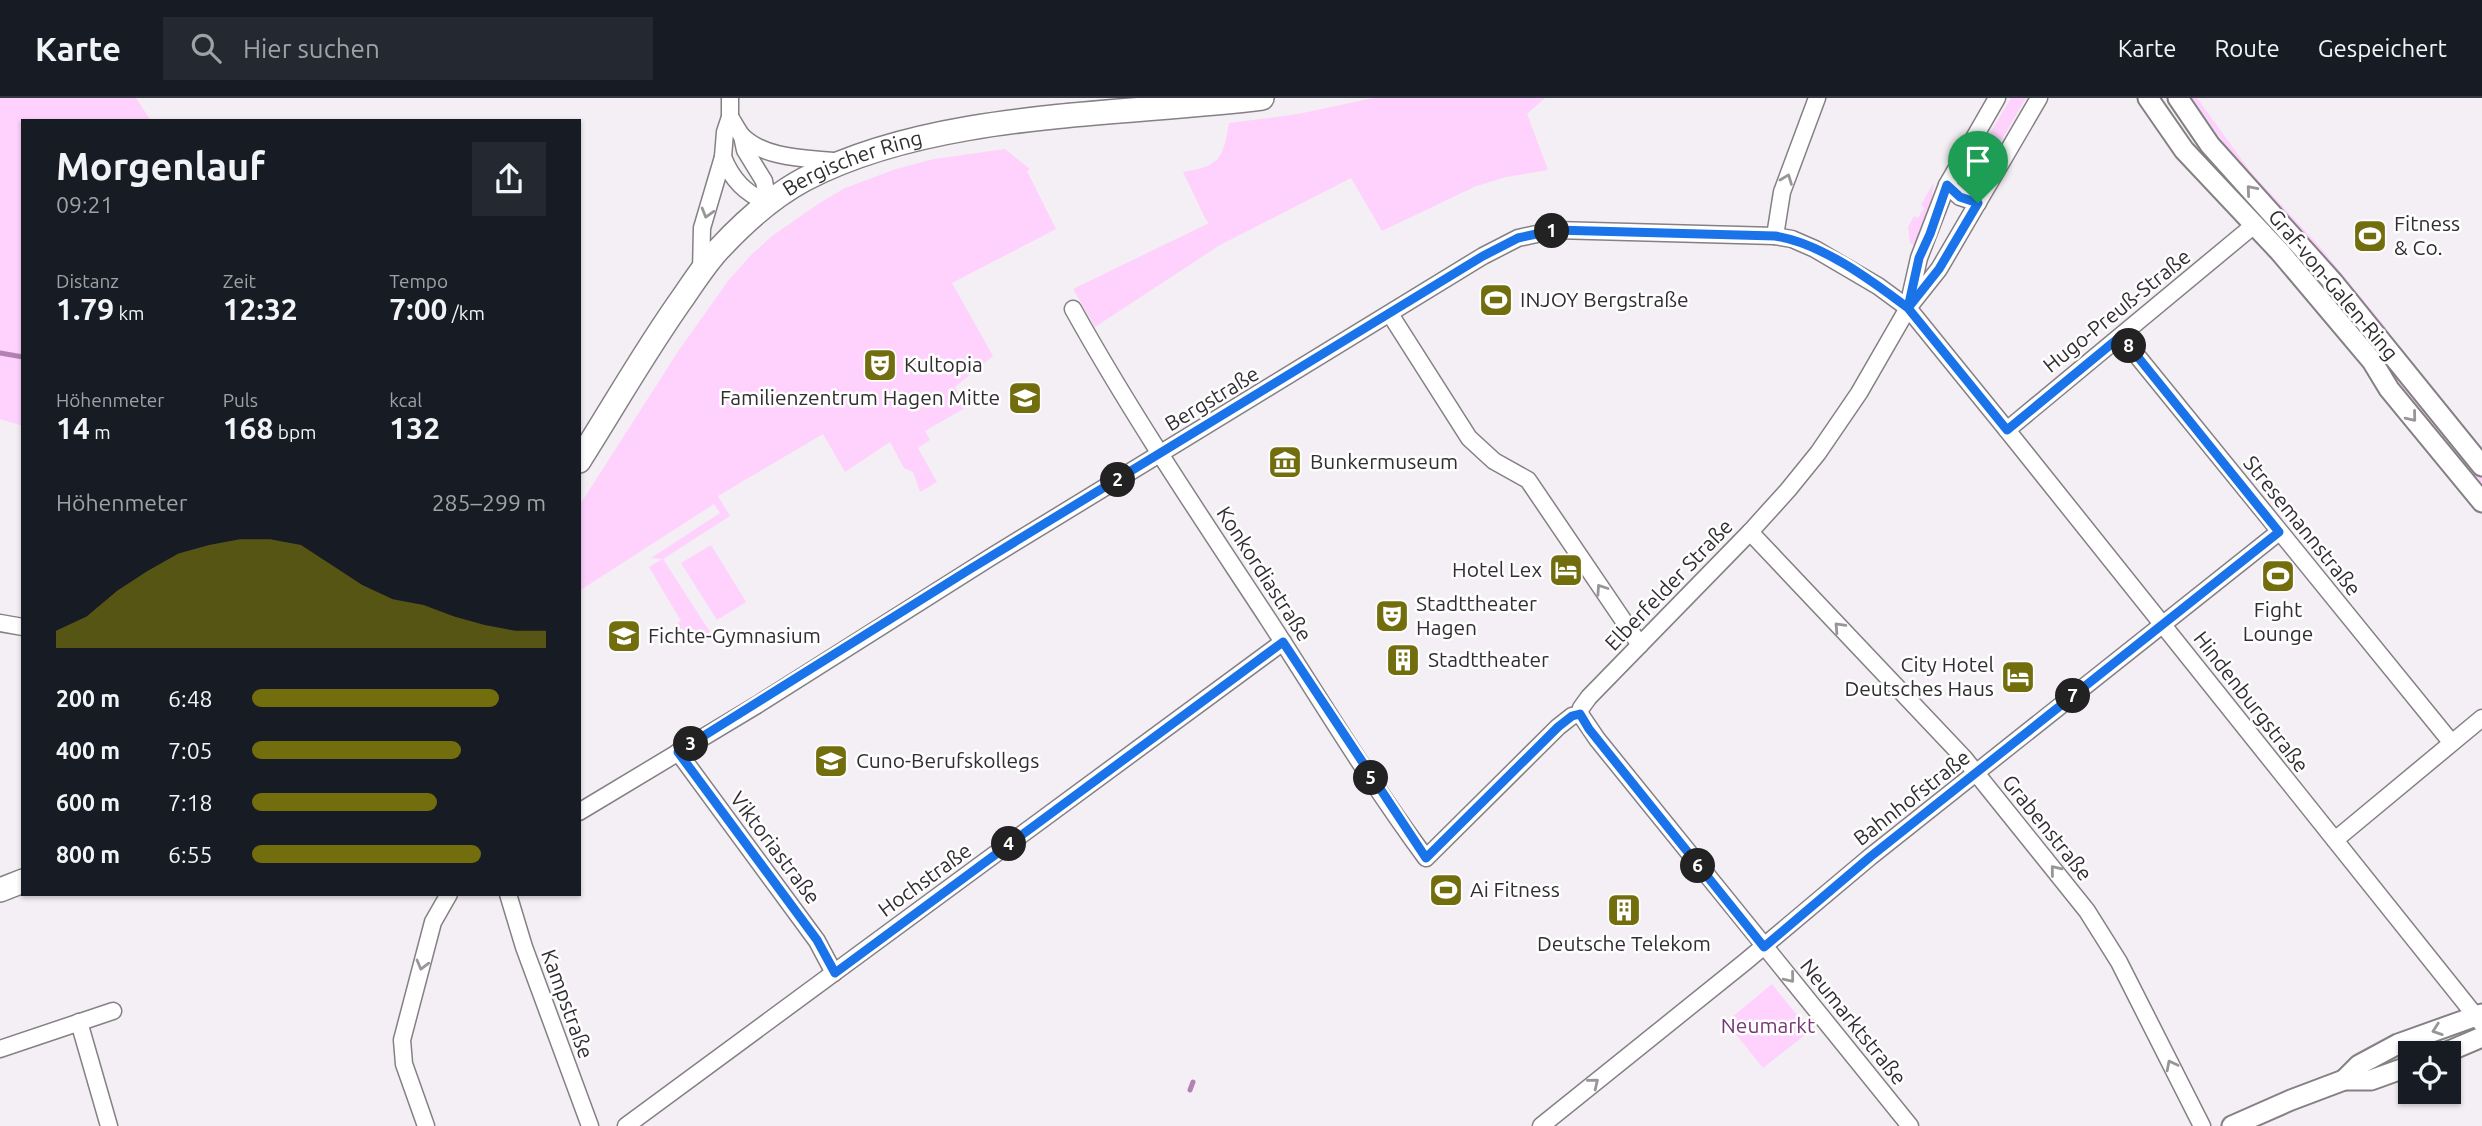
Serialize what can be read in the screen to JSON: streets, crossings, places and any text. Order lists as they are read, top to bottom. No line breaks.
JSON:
{"streets":{"main road":["Bergischer Ring"],"street":["Graf-von-Galen-Ring","Hugo-Preuß-Straße","Bergstraße","Stresemannstraße","Konkordiastraße","Elberfelder Straße","Hindenburgstraße","Bahnhofstraße","Grabenstraße","Viktoriastraße","Hochstraße","Kampstraße","Neumarktstraße"]},"crossings":[["Graf-von-Galen-Ring","Hugo-Preuß-Straße"],["Hugo-Preuß-Straße","Stresemannstraße"],["Hugo-Preuß-Straße","Hindenburgstraße"],["Bergstraße","Konkordiastraße"],["Bergstraße","Elberfelder Straße"],["Bergstraße","Hindenburgstraße"],["Bergstraße","Viktoriastraße"],["Stresemannstraße","Bahnhofstraße"],["Konkordiastraße","Elberfelder Straße"],["Konkordiastraße","Hochstraße"],["Elberfelder Straße","Hindenburgstraße"],["Elberfelder Straße","Grabenstraße"],["Elberfelder Straße","Neumarktstraße"],["Hindenburgstraße","Bahnhofstraße"],["Bahnhofstraße","Grabenstraße"],["Bahnhofstraße","Neumarktstraße"],["Viktoriastraße","Hochstraße"]],"one_way":["Grabenstraße","Neumarktstraße"],"parks":["Neumarkt"],"places":{"sports":["Fitness & Co.","INJOY Bergstraße","Fight Lounge","Ai Fitness"],"theatre":["Kultopia","Stadttheater Hagen"],"school or university":["Familienzentrum Hagen Mitte","Fichte-Gymnasium","Cuno-Berufskollegs"],"museum":["Bunkermuseum"],"hotel":["Hotel Lex","City Hotel Deutsches Haus"],"building":["Stadttheater","Deutsche Telekom"]},"page":{"header":"Karte","search":"Hier suchen","nav":["Karte","Route","Gespeichert"],"heading":["Morgenlauf","09:21"],"pins":["1","8","2","7","3","5","4","6"],"stats":[["Distanz","1.79 km"],["Zeit","12:32"],["Tempo","7:00 /km"],["Höhenmeter","14 m"],["Puls","168 bpm"],["kcal","132"]],"chart":["Höhenmeter","285–299 m"],"list":[{"name":"200 m","note":"6:48"},{"name":"400 m","note":"7:05"},{"name":"600 m","note":"7:18"},{"name":"800 m","note":"6:55"}]}}
